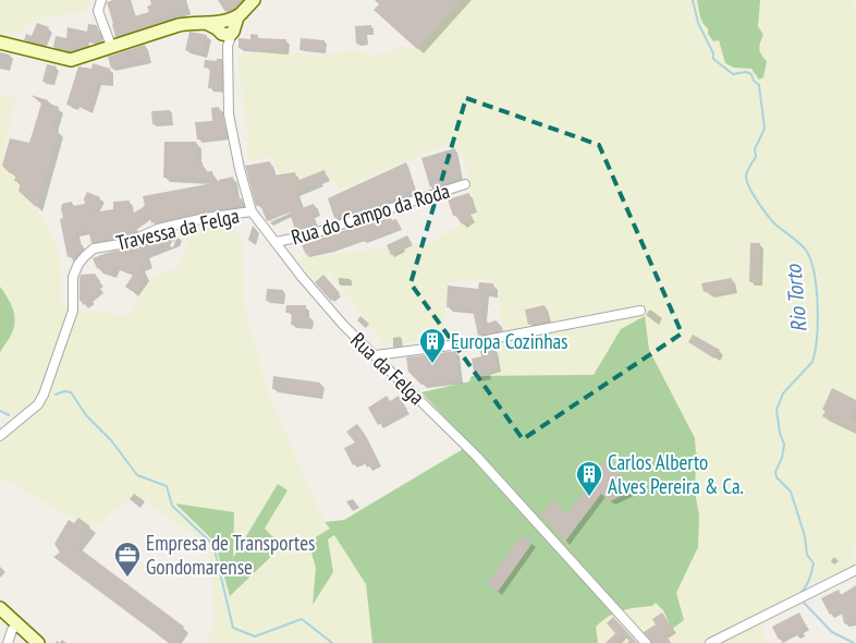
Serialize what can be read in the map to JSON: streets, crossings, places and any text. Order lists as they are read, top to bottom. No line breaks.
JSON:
{"streets":{"street":["Rua do Campo da Roda","Travessa da Felga","Rua da Felga"]},"crossings":[["Rua do Campo da Roda","Rua da Felga"],["Travessa da Felga","Rua da Felga"]],"water":["Rio Torto"],"places":{"building":["Europa Cozinhas","Carlos Alberto Alves Pereira & Ca."],"office":["Empresa de Transportes Gondomarense"]}}
